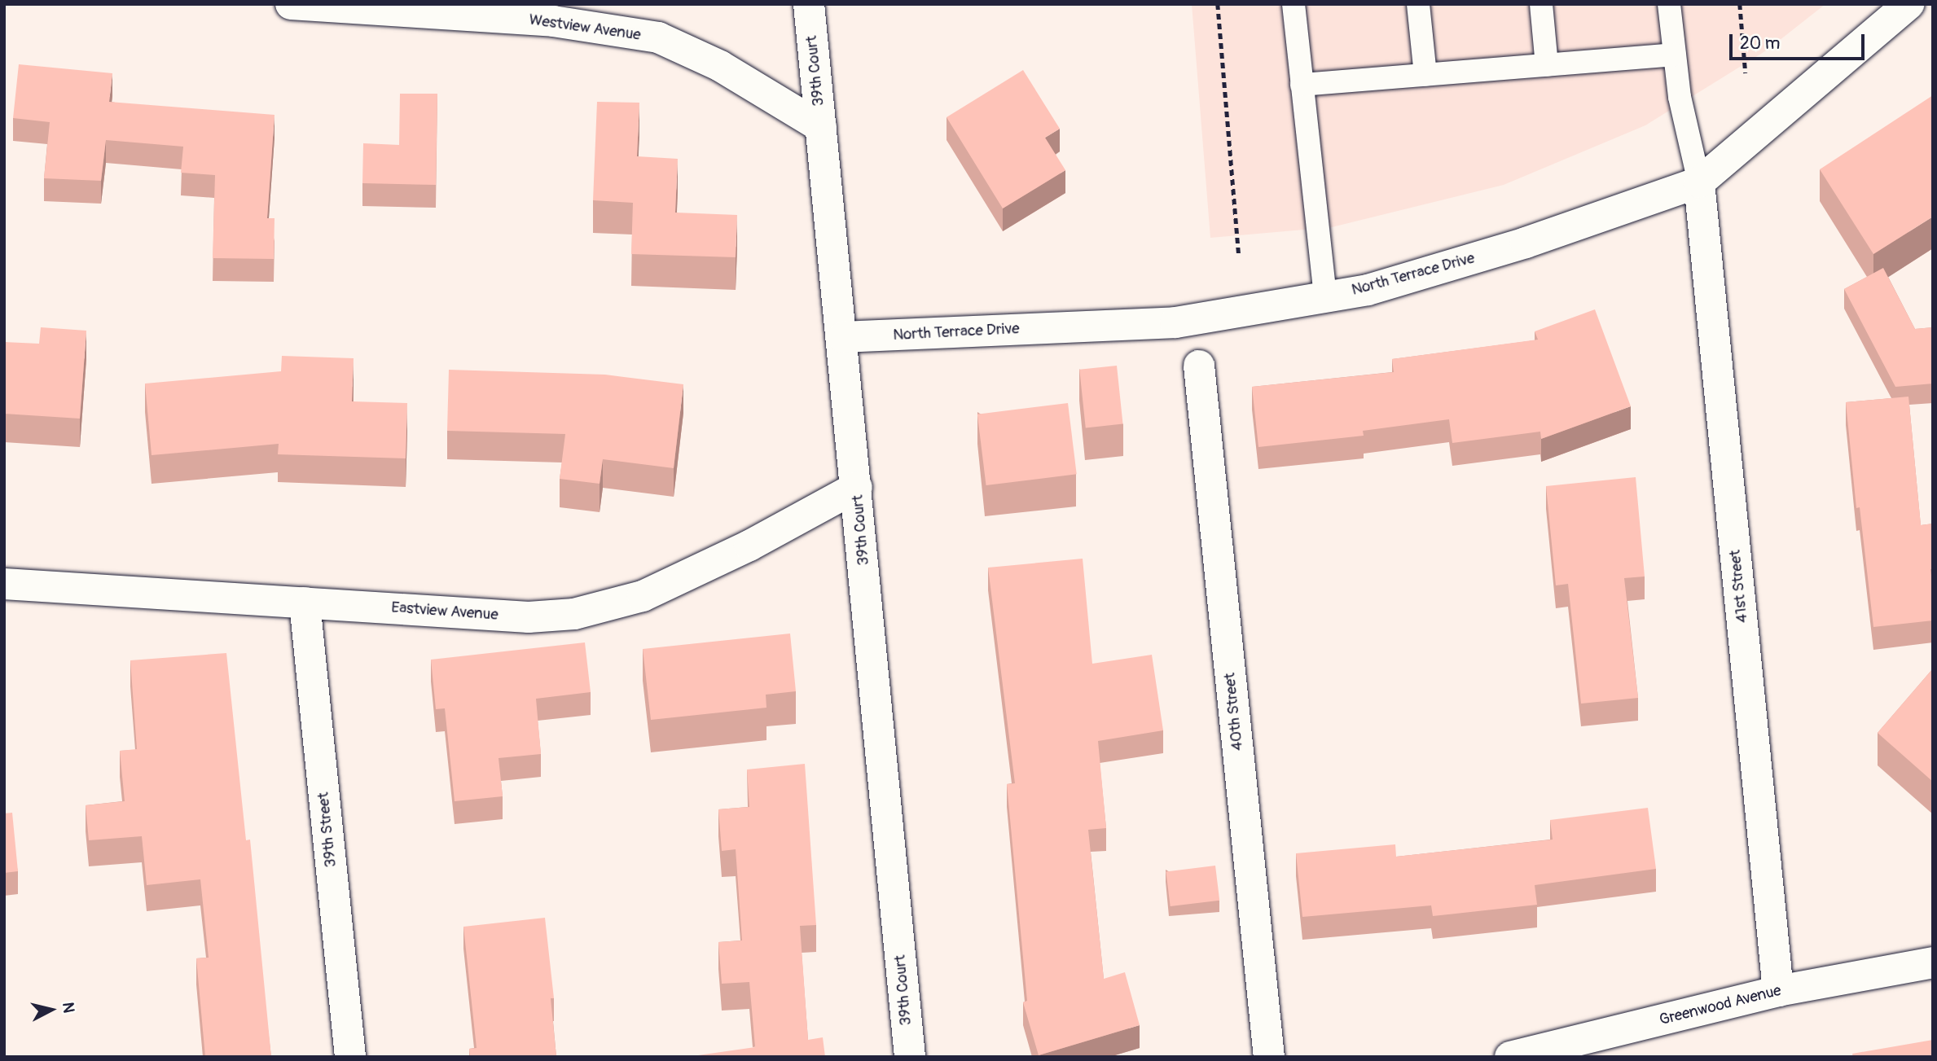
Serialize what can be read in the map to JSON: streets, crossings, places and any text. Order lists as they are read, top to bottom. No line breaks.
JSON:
{"streets":{"street":["Westview Avenue","39th Court","North Terrace Drive","41st Street","Eastview Avenue","40th Street","39th Street","Greenwood Avenue"]},"crossings":[["Westview Avenue","39th Court"],["39th Court","North Terrace Drive"],["39th Court","Eastview Avenue"],["North Terrace Drive","41st Street"],["41st Street","Greenwood Avenue"],["Eastview Avenue","39th Street"]],"scale_bar":"20 m","north":"right"}
